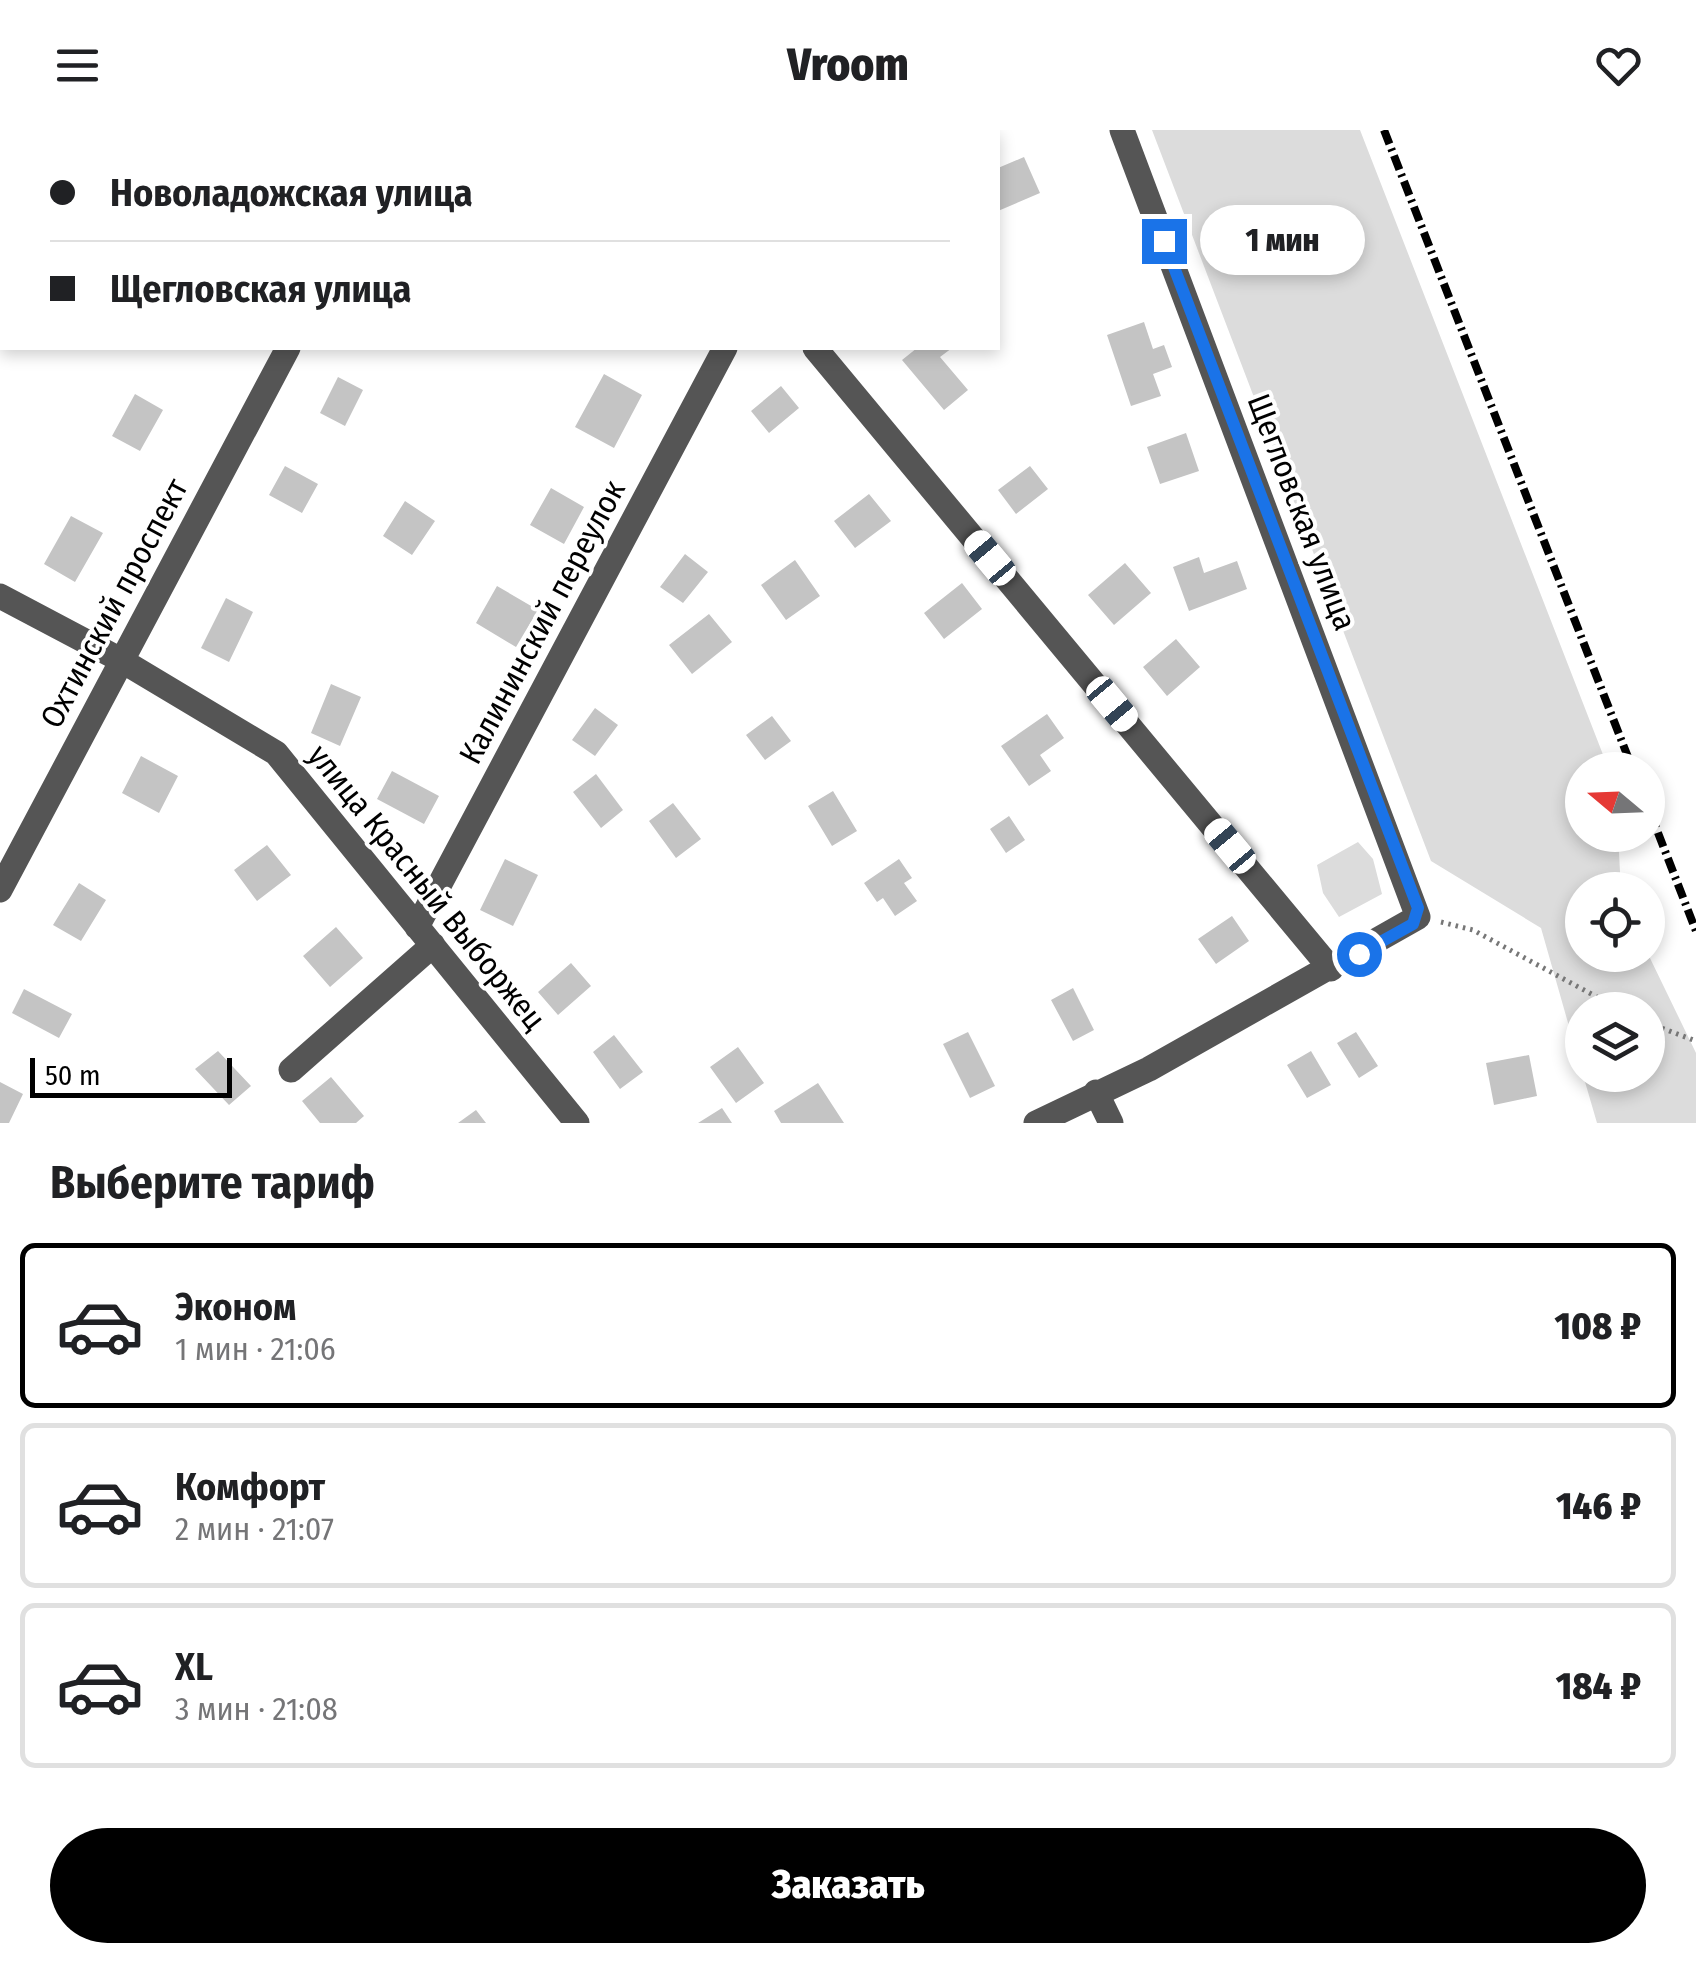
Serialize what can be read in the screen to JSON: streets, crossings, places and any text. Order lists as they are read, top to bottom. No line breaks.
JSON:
{"streets":{"street":["Щегловская улица","Охтинский проспект","Калининский переулок","улица Красный Выборжец"]},"crossings":[["Охтинский проспект","улица Красный Выборжец"],["Калининский переулок","улица Красный Выборжец"]],"scale_bar":"50 m","north":"left","page":{"header":"Vroom","banner":["Новоладожская улица","Щегловская улица"],"bubble":"1 мин","scale":"50 m","heading":"Выберите тариф","list":[{"name":"Эконом","note":"1 мин · 21:06","value":"108 ₽"},{"name":"Комфорт","note":"2 мин · 21:07","value":"146 ₽"},{"name":"XL","note":"3 мин · 21:08","value":"184 ₽"}],"buttons":"Заказать"}}
